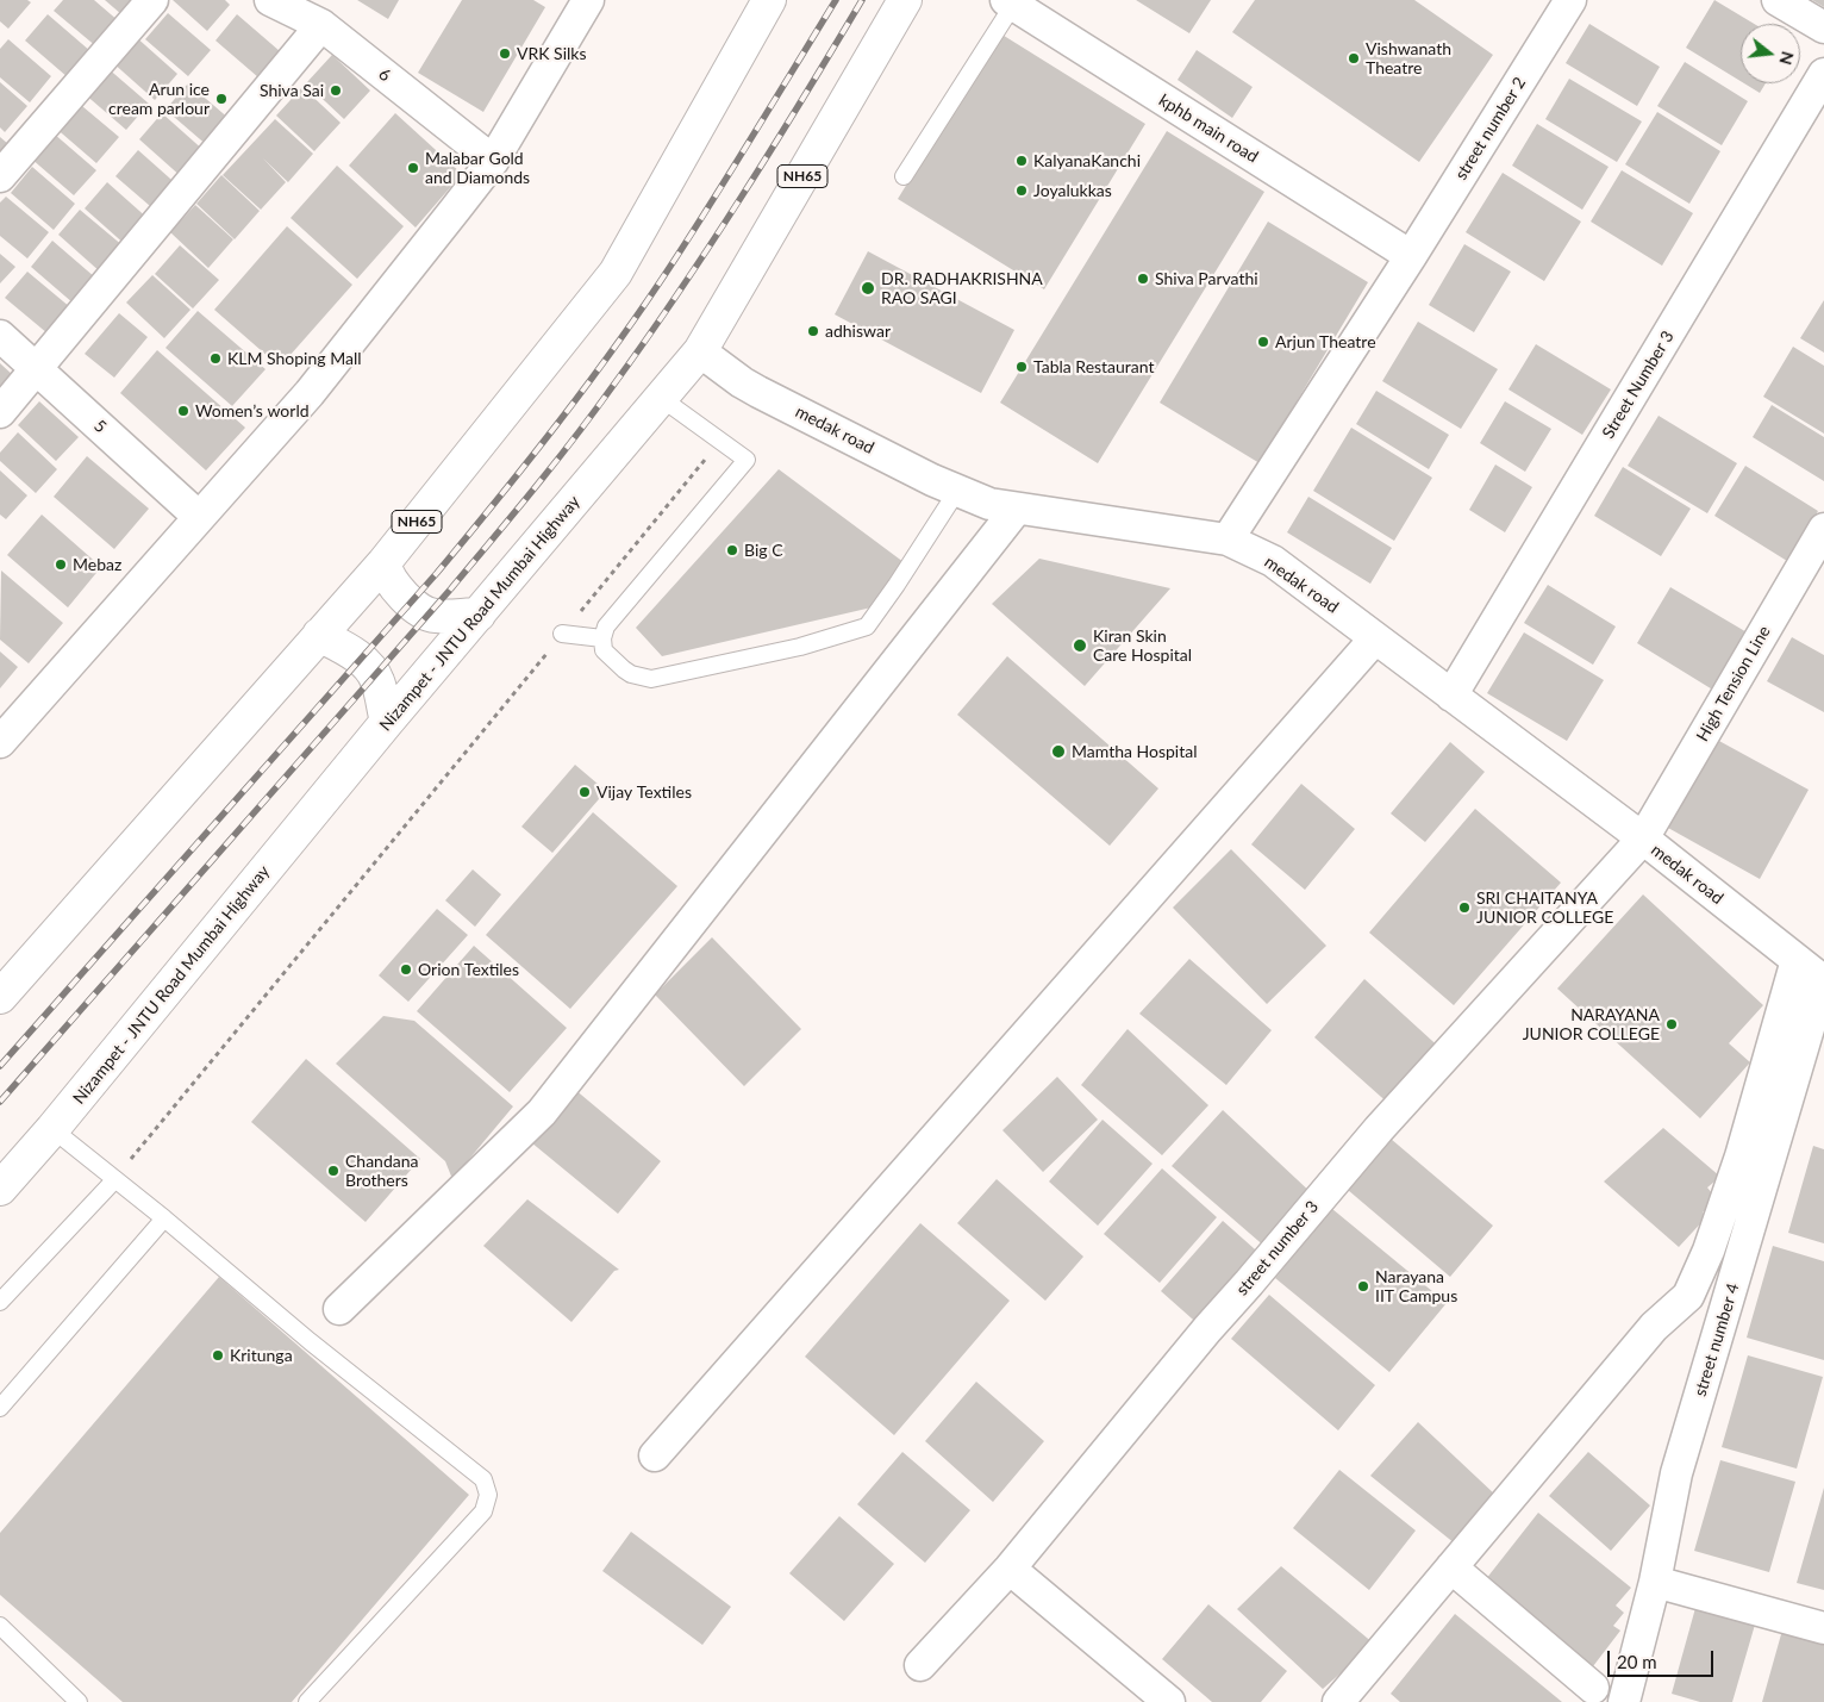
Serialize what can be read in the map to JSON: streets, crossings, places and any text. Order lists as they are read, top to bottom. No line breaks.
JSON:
{"streets":{"highway":["NH65","Nizampet - JNTU Road Mumbai Highway"],"street":["6","kphb main road","street number 2","Street Number 3","5","medak road","High Tension Line","street number 3","street number 4"]},"crossings":[["kphb main road","street number 2"],["street number 2","medak road"],["Street Number 3","medak road"],["medak road","Nizampet - JNTU Road Mumbai Highway"],["medak road","High Tension Line"],["medak road","street number 3"],["medak road","street number 4"],["High Tension Line","street number 3"]],"places":["VRK Silks","Vishwanath Theatre","Shiva Sai","Arun ice cream parlour","KalyanaKanchi","Malabar Gold and Diamonds","Joyalukkas","Shiva Parvathi","DR. RADHAKRISHNA RAO SAGI","adhiswar","Arjun Theatre","KLM Shoping Mall","Tabla Restaurant","Women’s world","Big C","Mebaz","Kiran Skin Care Hospital","Mamtha Hospital","Vijay Textiles","SRI CHAITANYA JUNIOR COLLEGE","Orion Textiles","NARAYANA JUNIOR COLLEGE","Chandana Brothers","Narayana IIT Campus","Kritunga"],"scale_bar":"20 m","north":"right"}
